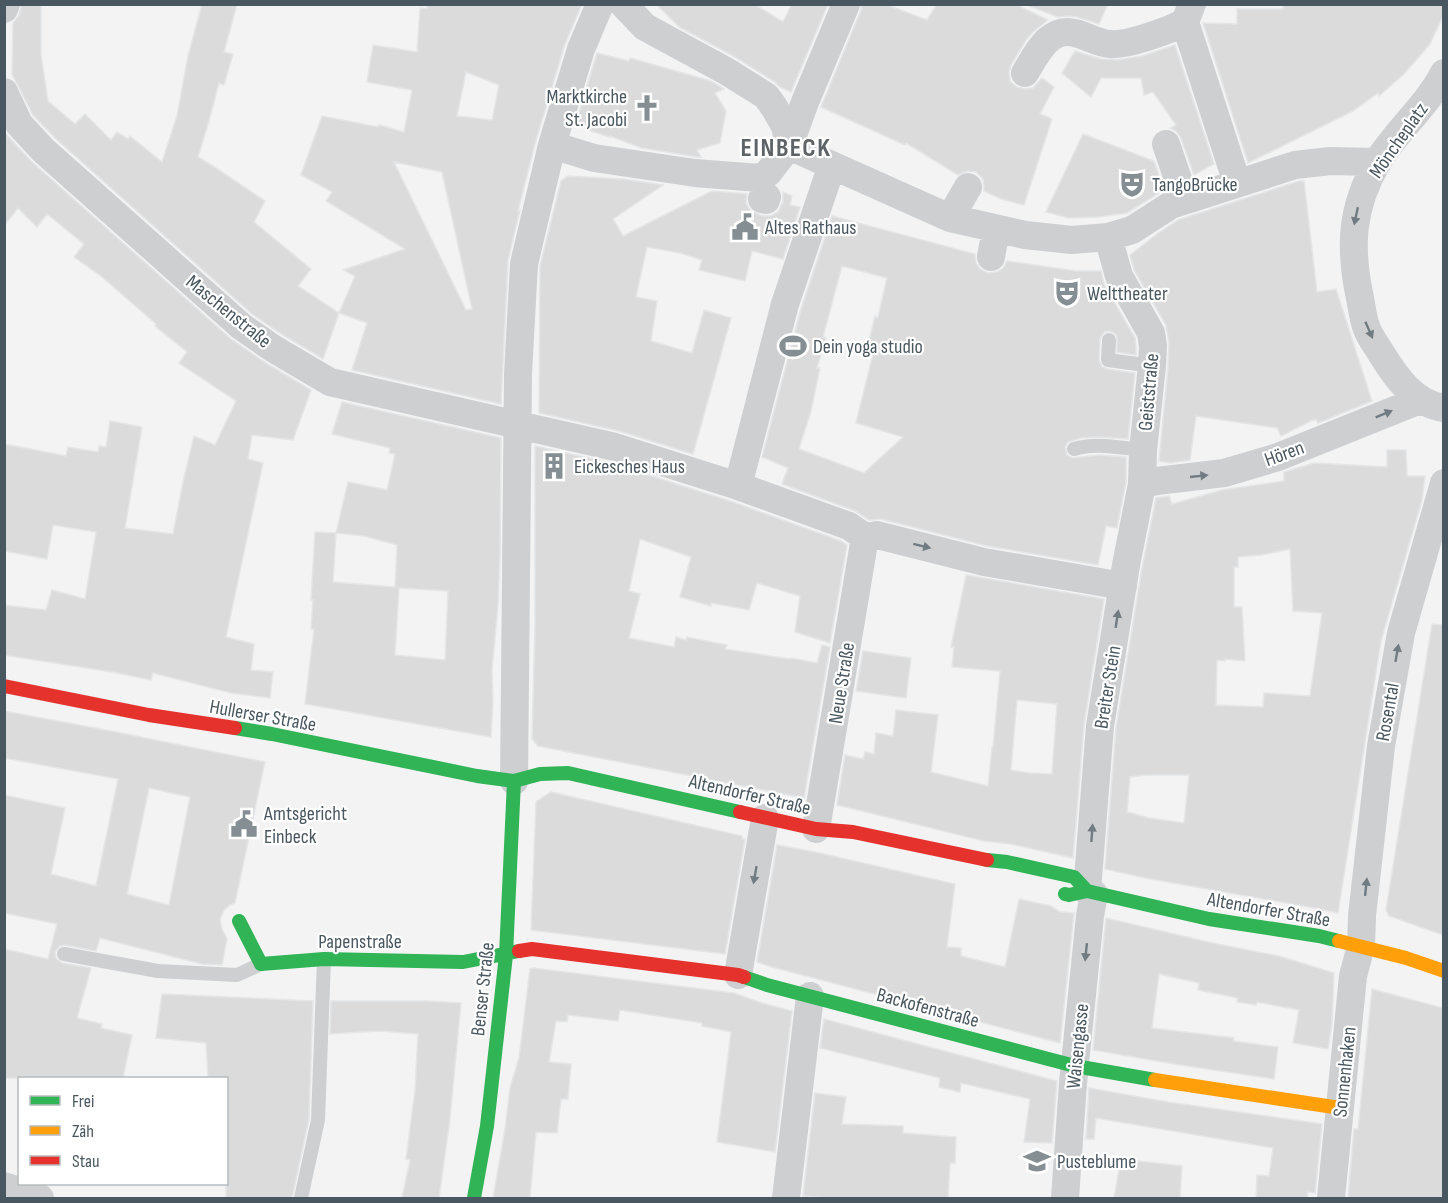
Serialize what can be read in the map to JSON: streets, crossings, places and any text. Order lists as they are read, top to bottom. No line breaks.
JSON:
{"streets":{"main road":["Hullerser Straße","Altendorfer Straße","Papenstraße","Benser Straße","Backofenstraße"],"street":["Möncheplatz","Maschenstraße","Geiststraße","Hören","Neue Straße","Breiter Stein","Rosental","Waisengasse","Sonnenhaken"]},"crossings":[["Möncheplatz","Hören"],["Maschenstraße","Neue Straße"],["Geiststraße","Hören"],["Geiststraße","Breiter Stein"],["Hören","Breiter Stein"],["Neue Straße","Altendorfer Straße"],["Breiter Stein","Altendorfer Straße"],["Breiter Stein","Waisengasse"],["Rosental","Altendorfer Straße"],["Rosental","Sonnenhaken"],["Hullerser Straße","Altendorfer Straße"],["Hullerser Straße","Benser Straße"],["Altendorfer Straße","Benser Straße"],["Altendorfer Straße","Waisengasse"],["Altendorfer Straße","Sonnenhaken"],["Papenstraße","Benser Straße"],["Papenstraße","Backofenstraße"],["Benser Straße","Backofenstraße"],["Backofenstraße","Waisengasse"],["Backofenstraße","Sonnenhaken"]],"one_way":["Hören","Breiter Stein","Rosental","Waisengasse"],"districts":["EINBECK"],"places":{"church":["Marktkirche St. Jacobi"],"theatre":["TangoBrücke","Welttheater"],"public building":["Altes Rathaus","Amtsgericht Einbeck"],"sports":["Dein yoga studio"],"building":["Eickesches Haus"],"school or university":["Pusteblume"]},"legend":["Frei","Zäh","Stau"]}
